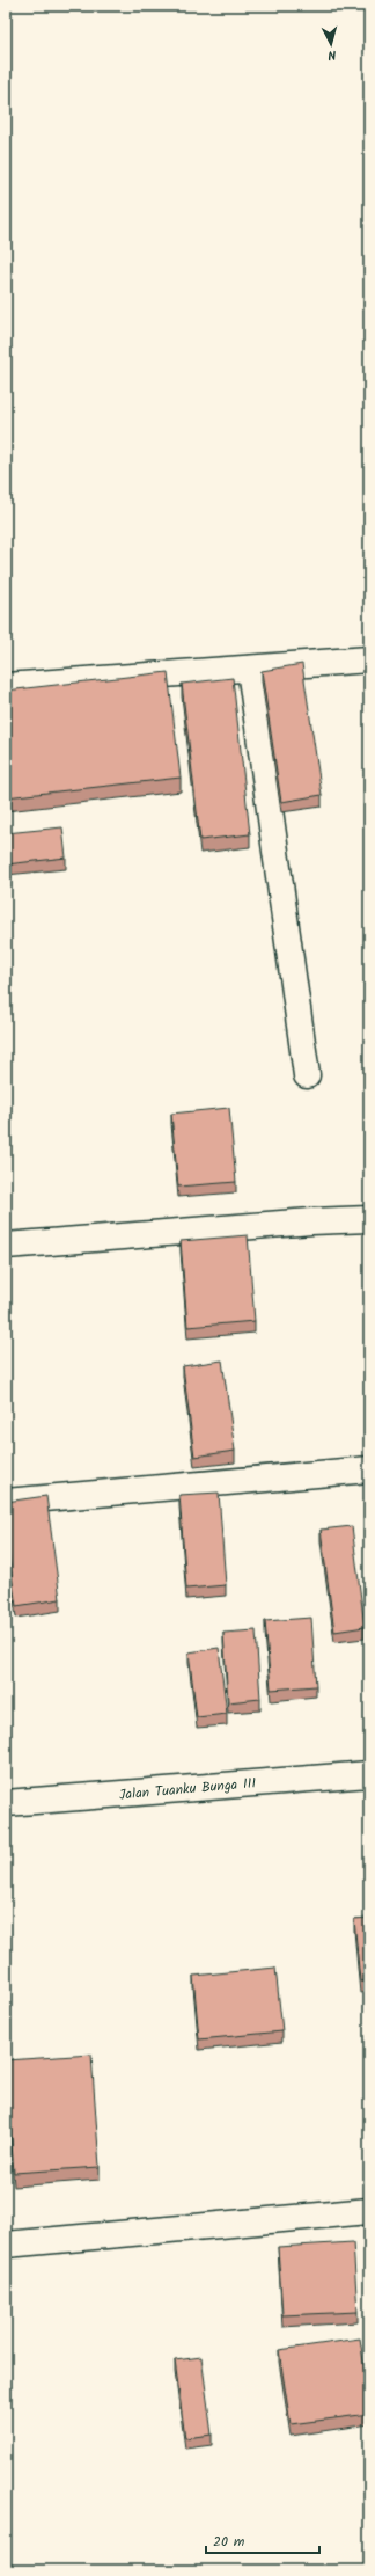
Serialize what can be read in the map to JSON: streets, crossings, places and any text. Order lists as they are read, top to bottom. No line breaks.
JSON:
{"streets":{"street":["Jalan Tuanku Bunga III"]},"scale_bar":"20 m","north":"bottom"}
